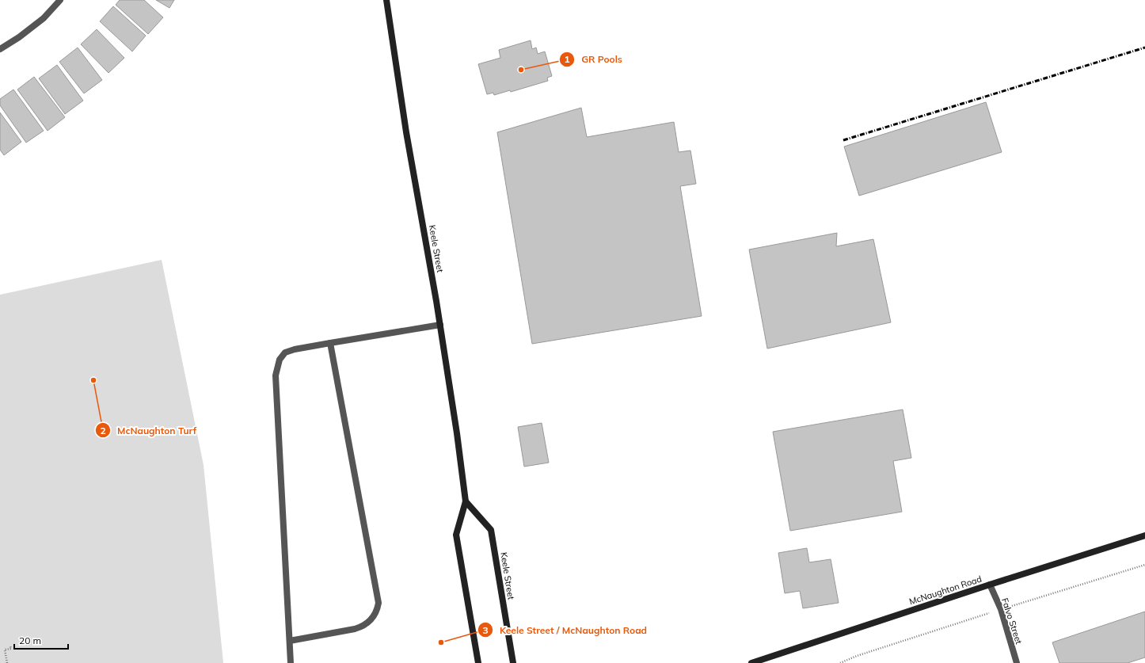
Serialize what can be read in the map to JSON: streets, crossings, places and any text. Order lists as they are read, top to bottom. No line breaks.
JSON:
{"streets":{"main road":["Keele Street","McNaughton Road"],"street":["Falvo Street"]},"crossings":[["McNaughton Road","Falvo Street"]],"places":["GR Pools","McNaughton Turf","Keele Street / McNaughton Road"],"scale_bar":"20 m"}
